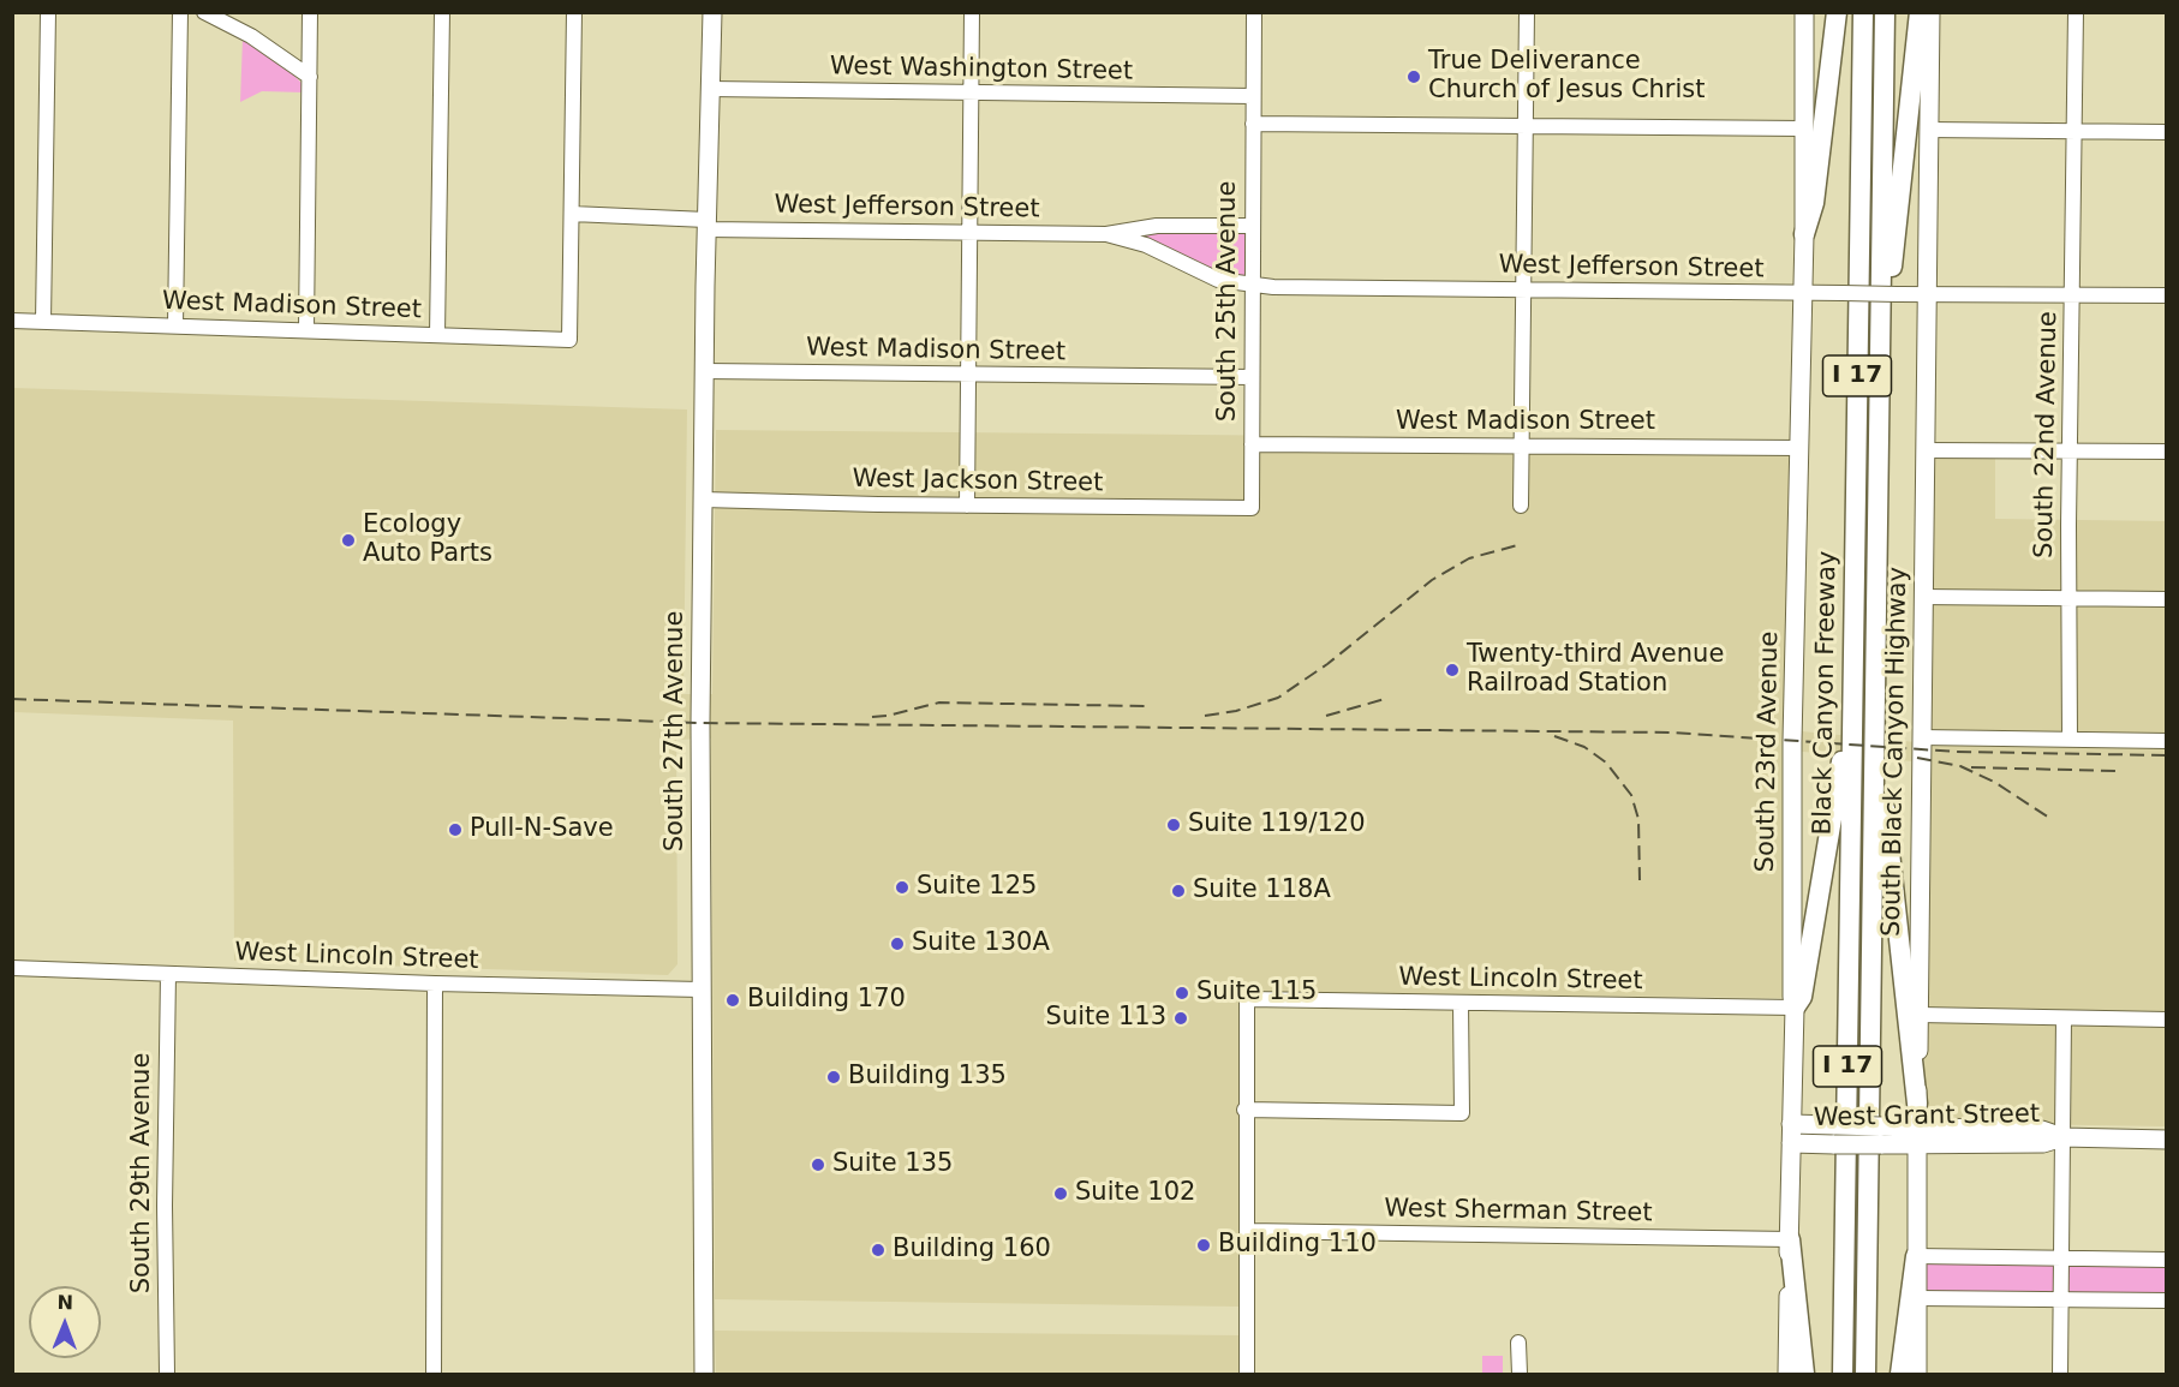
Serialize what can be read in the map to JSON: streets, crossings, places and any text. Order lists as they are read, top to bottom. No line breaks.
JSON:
{"streets":{"highway":["I 17","Black Canyon Freeway"],"main road":["South 27th Avenue","South 23rd Avenue","South Black Canyon Highway","West Grant Street"],"street":["West Washington Street","West Jefferson Street","South 25th Avenue","West Madison Street","South 22nd Avenue","West Jackson Street","West Lincoln Street","South 29th Avenue","West Sherman Street"]},"crossings":[["West Washington Street","South 25th Avenue"],["West Washington Street","South 27th Avenue"],["West Jefferson Street","South 25th Avenue"],["West Jefferson Street","West Madison Street"],["West Jefferson Street","South 22nd Avenue"],["West Jefferson Street","South 27th Avenue"],["West Jefferson Street","South 23rd Avenue"],["West Jefferson Street","South Black Canyon Highway"],["South 25th Avenue","West Madison Street"],["South 25th Avenue","West Jackson Street"],["West Madison Street","South 27th Avenue"],["West Madison Street","South 23rd Avenue"],["West Jackson Street","South 27th Avenue"],["South 27th Avenue","West Lincoln Street"],["South 23rd Avenue","West Lincoln Street"],["South 23rd Avenue","West Grant Street"],["South 23rd Avenue","West Sherman Street"],["South Black Canyon Highway","West Grant Street"],["West Lincoln Street","South 29th Avenue"]],"places":["True Deliverance Church of Jesus Christ","Ecology Auto Parts","Twenty-third Avenue Railroad Station","Suite 119/120","Pull-N-Save","Suite 125","Suite 118A","Suite 130A","Suite 115","Building 170","Suite 113","Building 135","Suite 135","Suite 102","Building 110","Building 160"],"north":"top"}
